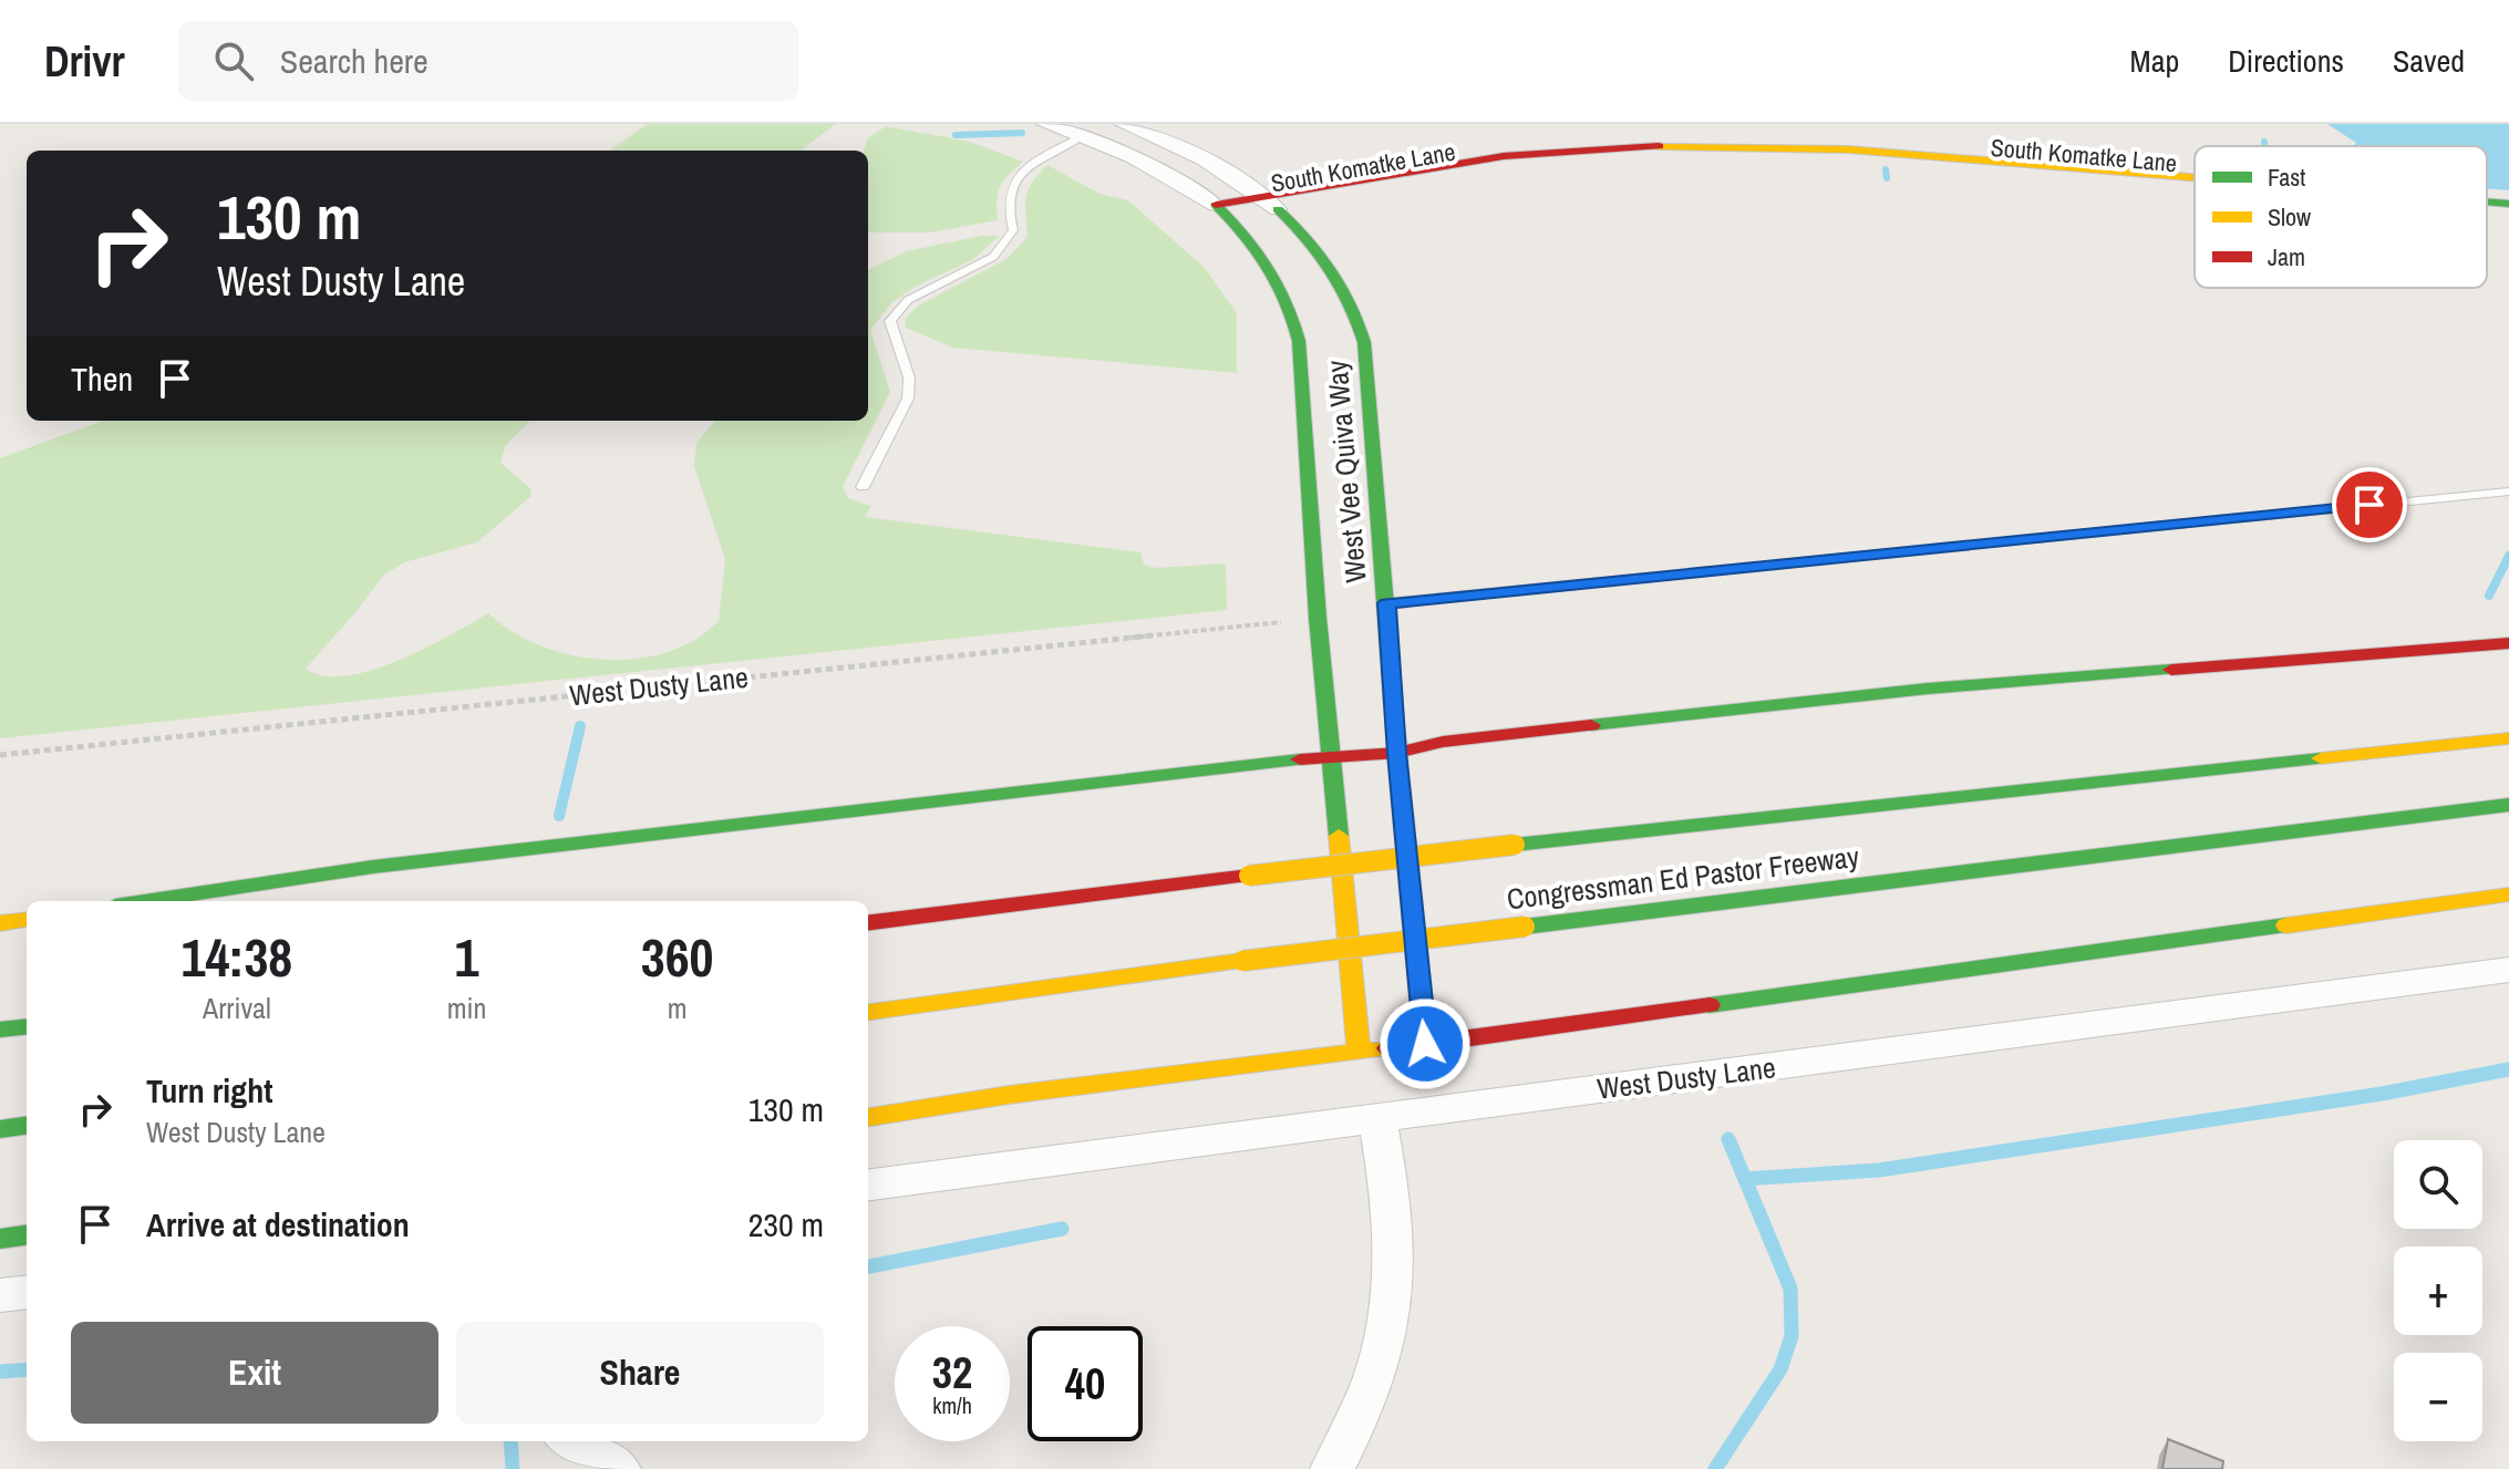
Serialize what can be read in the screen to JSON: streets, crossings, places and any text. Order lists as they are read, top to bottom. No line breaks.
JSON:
{"streets":{"main road":["South Komatke Lane","West Vee Quiva Way","Congressman Ed Pastor Freeway"],"street":["West Dusty Lane"]},"crossings":[["South Komatke Lane","West Vee Quiva Way"],["West Vee Quiva Way","West Dusty Lane"]],"legend":["Fast","Slow","Jam"],"page":{"header":"Drivr","search":"Search here","nav":["Map","Directions","Saved"],"turn":["130 m","West Dusty Lane"],"then":"Then","eta":["14:38","Arrival","1","min","360","m"],"list":[{"name":"Turn right","note":"West Dusty Lane","value":"130 m"},{"name":"Arrive at destination","value":"230 m"}],"map_buttons":["+","−"],"buttons":["Exit","Share"],"speed":"32 km/h","limit":"40"}}
